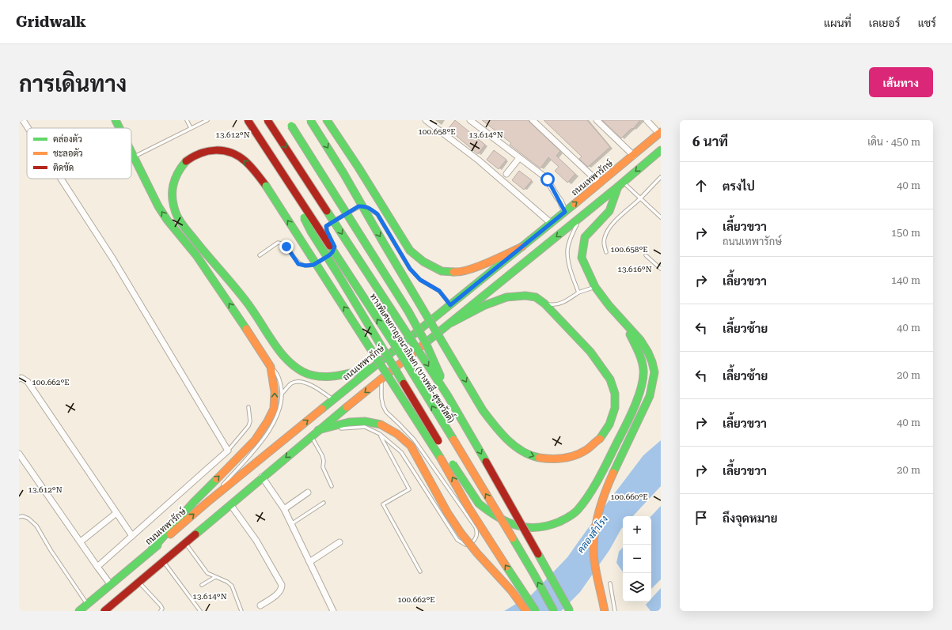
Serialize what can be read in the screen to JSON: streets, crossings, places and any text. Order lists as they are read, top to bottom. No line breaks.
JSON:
{"streets":{"main road":["ถนนเทพารักษ์","ทางพิเศษกาญจนาภิเษก (บางพลี-สุขสวัสดิ์)"]},"water":["คลองสำโรง"],"legend":["คล่องตัว","ชะลอตัว","ติดขัด"],"page":{"header":"Gridwalk","nav":["แผนที่","เลเยอร์","แชร์"],"buttons":"เส้นทาง","title":"การเดินทาง","heading":["6 นาที","เดิน · 450 m"],"list":[["ตรงไป","40 m"],["เลี้ยวขวา","ถนนเทพารักษ์","150 m"],["เลี้ยวขวา","140 m"],["เลี้ยวซ้าย","40 m"],["เลี้ยวซ้าย","20 m"],["เลี้ยวขวา","40 m"],["เลี้ยวขวา","20 m"],"ถึงจุดหมาย"],"map_buttons":["+","−"]},"coordinates":["100.658°E","13.612°N","13.614°N","13.616°N","100.662°E","100.660°E"]}
